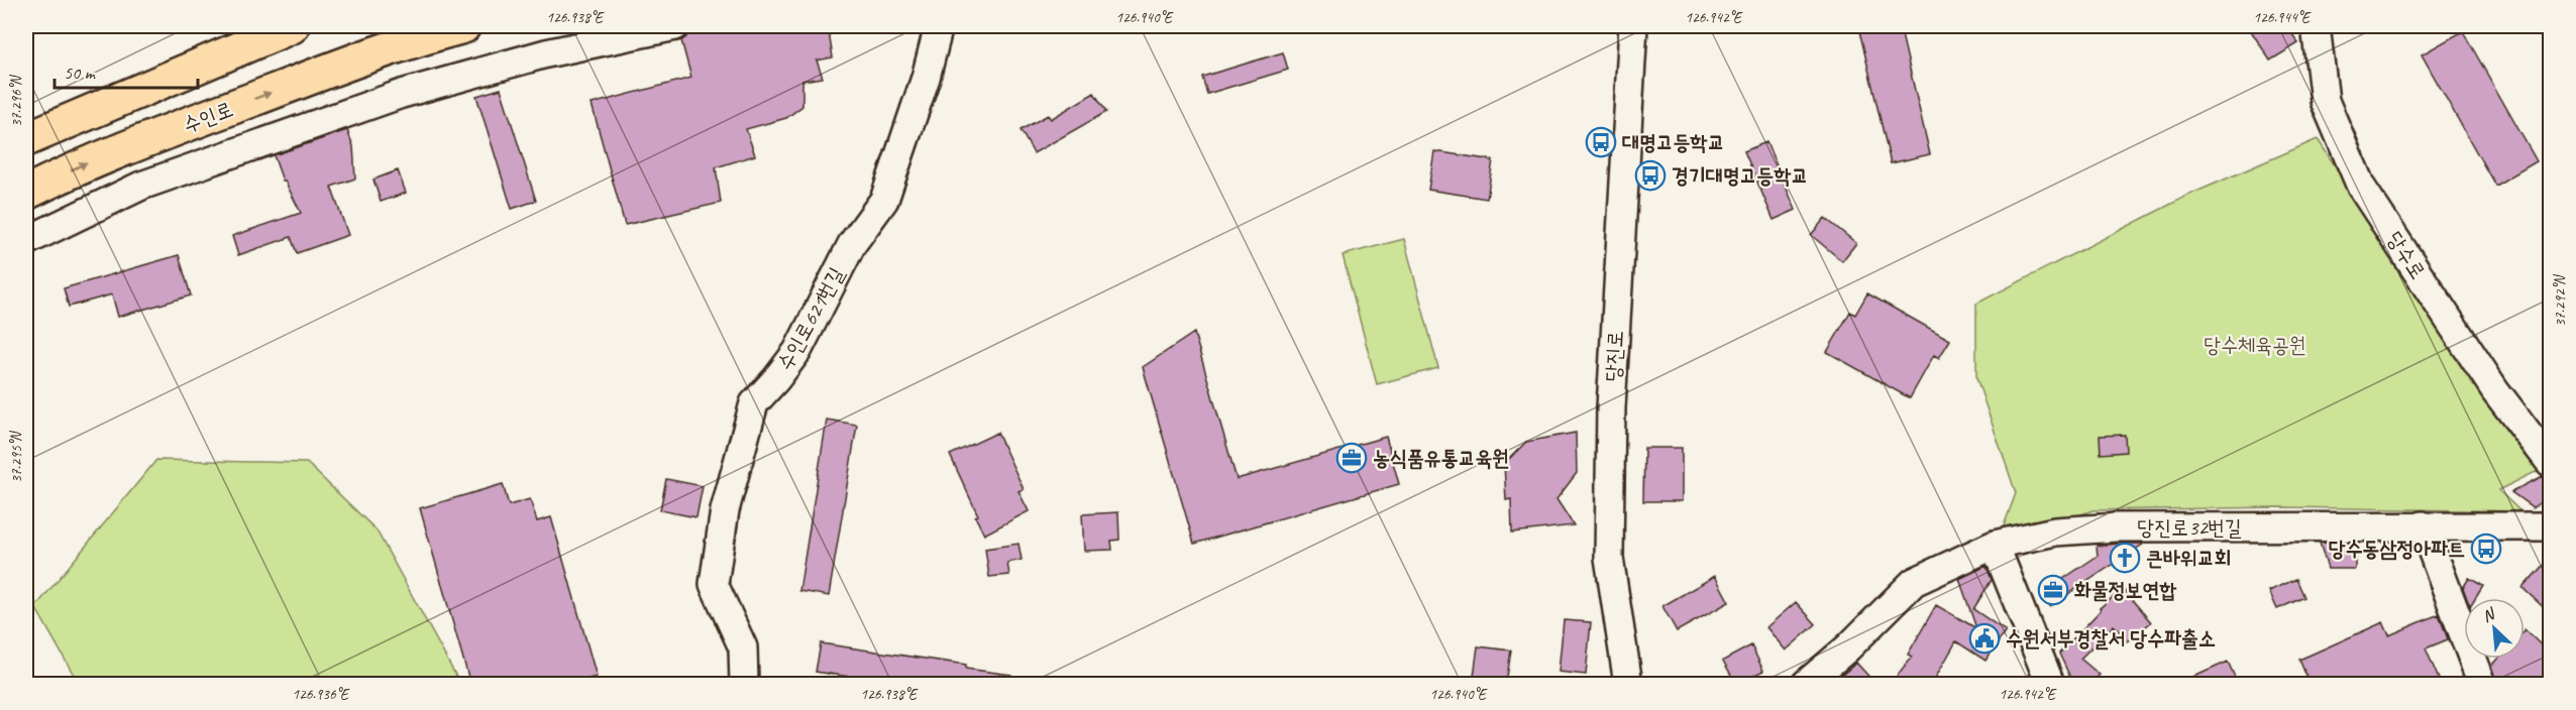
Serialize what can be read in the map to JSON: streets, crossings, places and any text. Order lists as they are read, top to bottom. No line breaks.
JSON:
{"streets":{"highway":["수인로"],"street":["당수로","수인로621번길","당진로","당진로32번길"]},"parks":["당수체육공원"],"places":{"bus stop":["대명고등학교","경기대명고등학교","당수동삼정아파트"],"office":["농식품유통교육원","화물정보연합"],"church":["큰바위교회"],"public building":["수원서부경찰서 당수파출소"]},"scale_bar":"50 m","north":"top left","coordinates":["126.938°E","126.940°E","126.942°E","126.944°E","37.296°N","37.292°N","37.295°N","126.936°E"]}
